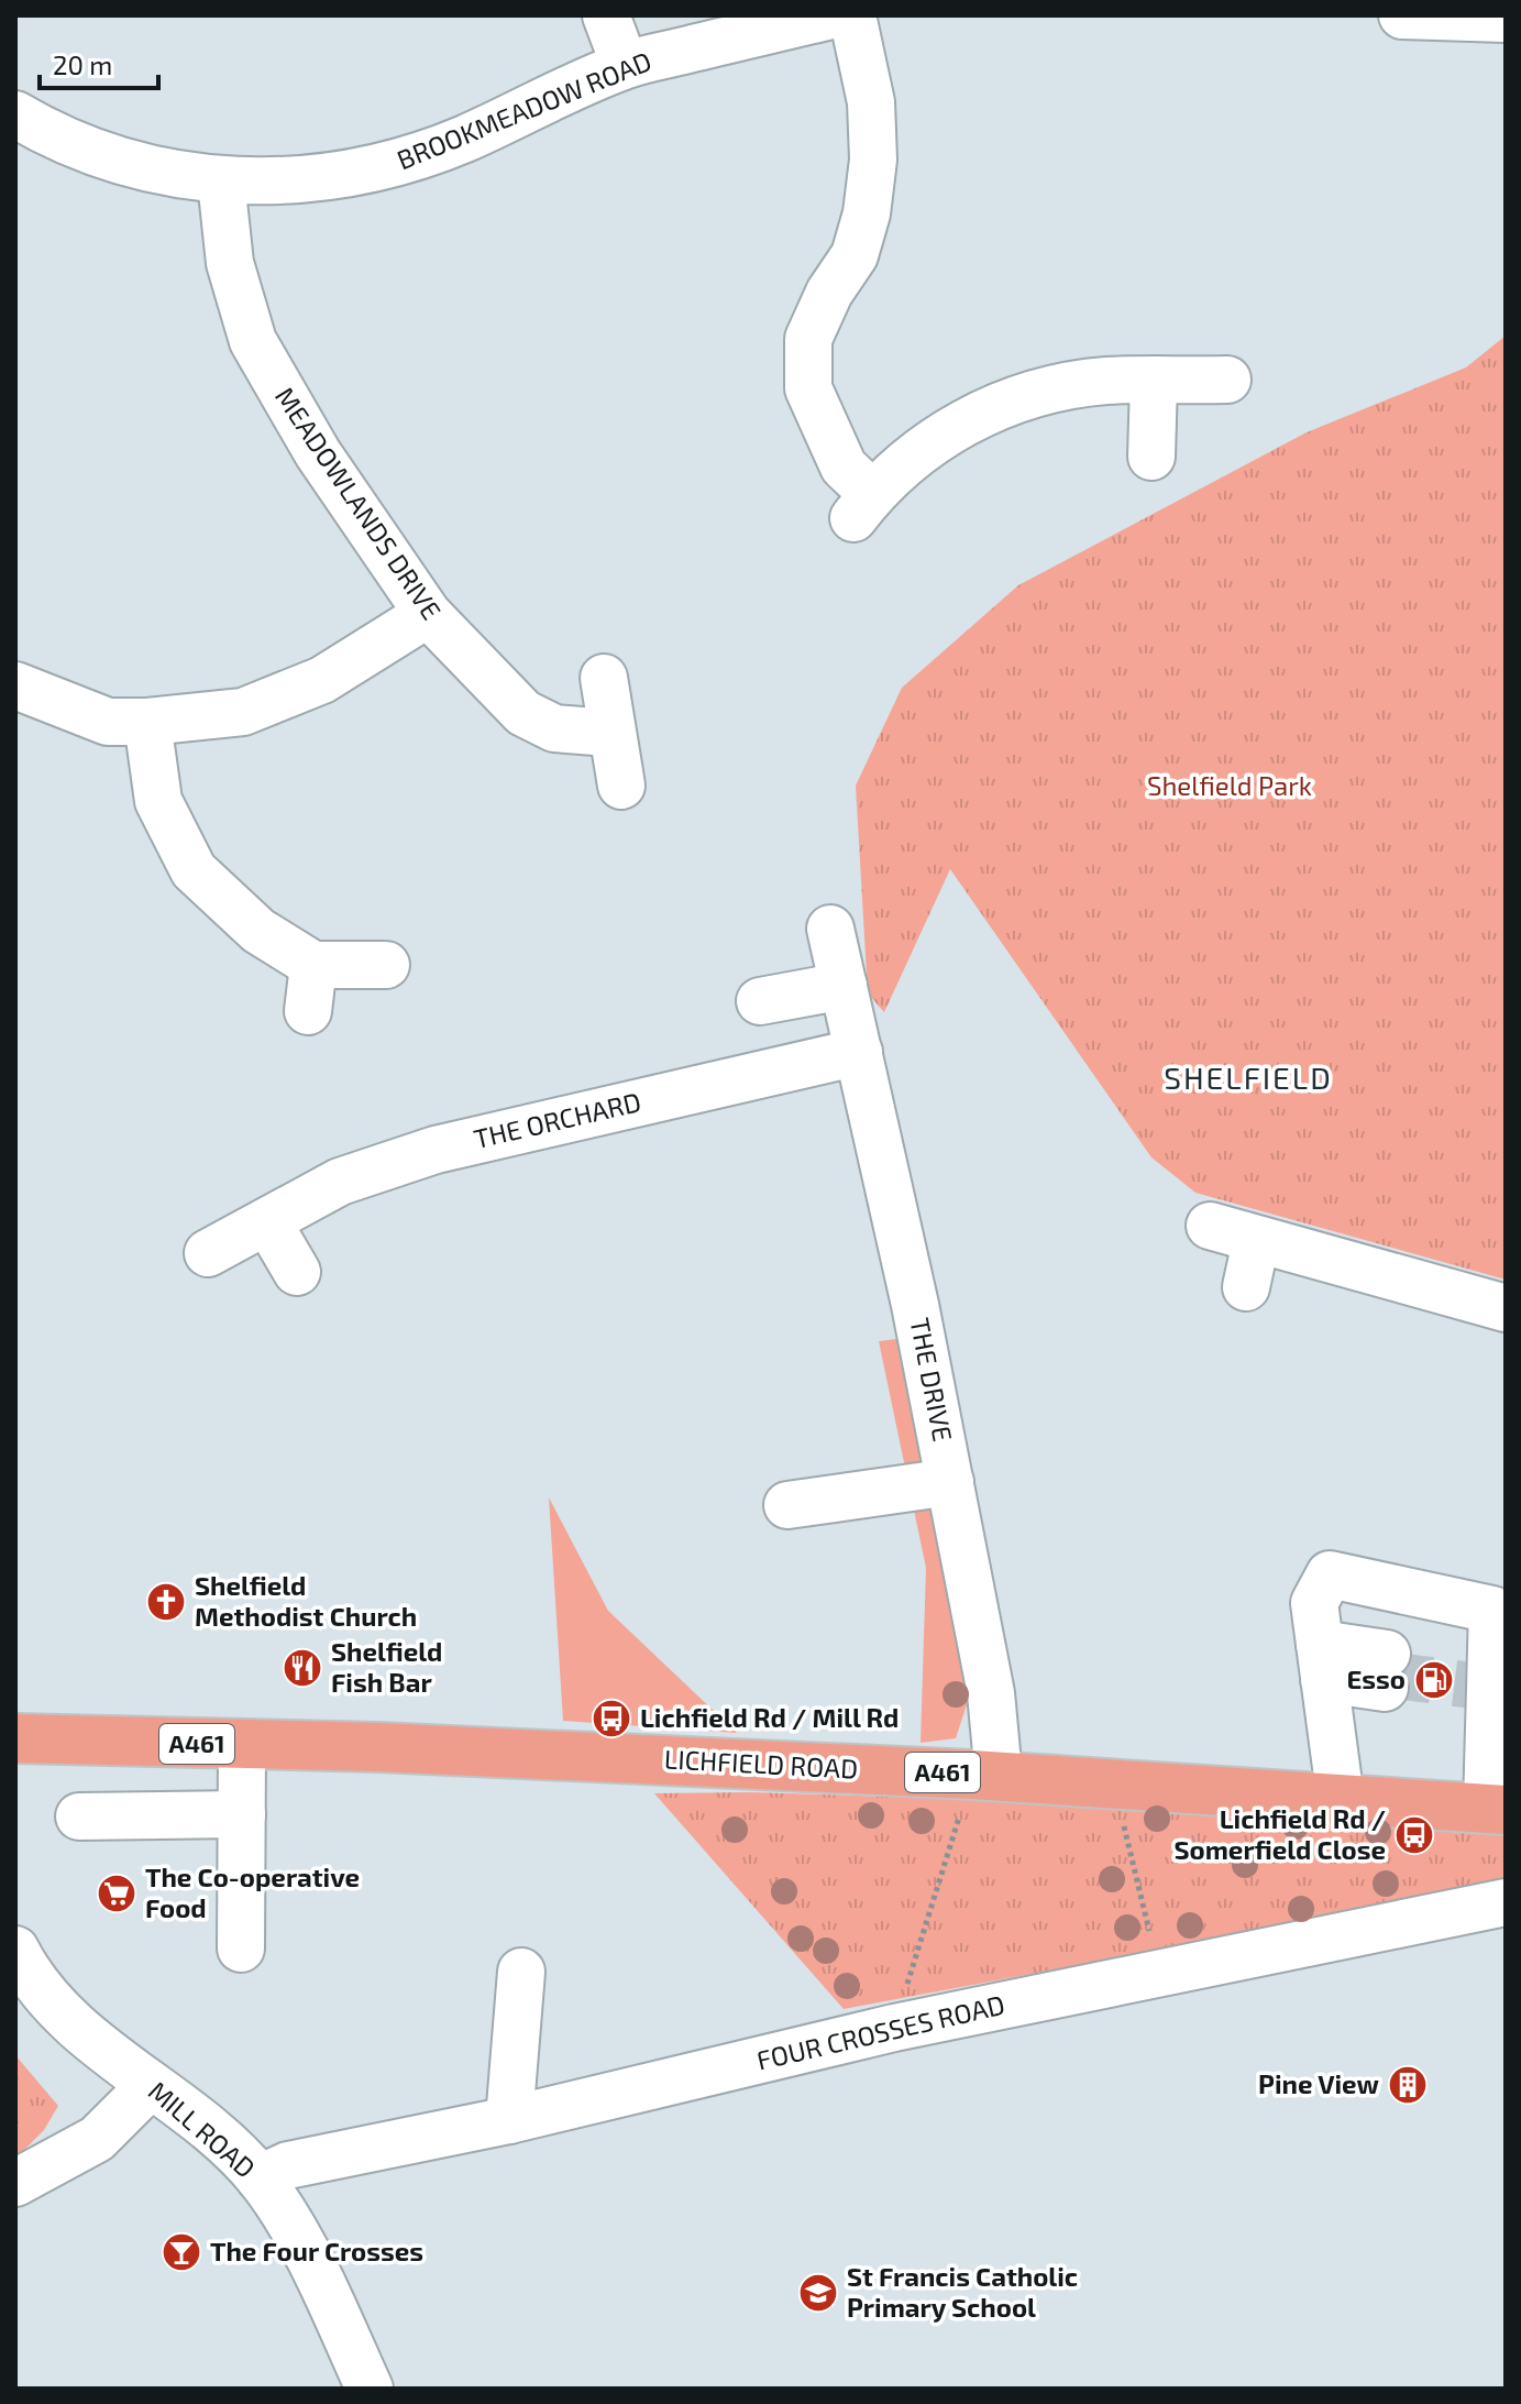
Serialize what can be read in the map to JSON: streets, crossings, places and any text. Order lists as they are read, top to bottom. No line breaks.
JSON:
{"streets":{"highway":["A461","LICHFIELD ROAD"],"street":["BROOKMEADOW ROAD","MEADOWLANDS DRIVE","THE ORCHARD","THE DRIVE","FOUR CROSSES ROAD","MILL ROAD"]},"crossings":[["BROOKMEADOW ROAD","MEADOWLANDS DRIVE"],["THE ORCHARD","THE DRIVE"],["THE DRIVE","LICHFIELD ROAD"],["FOUR CROSSES ROAD","MILL ROAD"]],"districts":["SHELFIELD"],"parks":["Shelfield Park"],"places":{"church":["Shelfield Methodist Church"],"restaurant":["Shelfield Fish Bar"],"fuel station":["Esso"],"bus stop":["Lichfield Rd / Mill Rd","Lichfield Rd / Somerfield Close"],"supermarket":["The Co-operative Food"],"building":["Pine View"],"bar":["The Four Crosses"],"school or university":["St Francis Catholic Primary School"]},"scale_bar":"20 m"}
